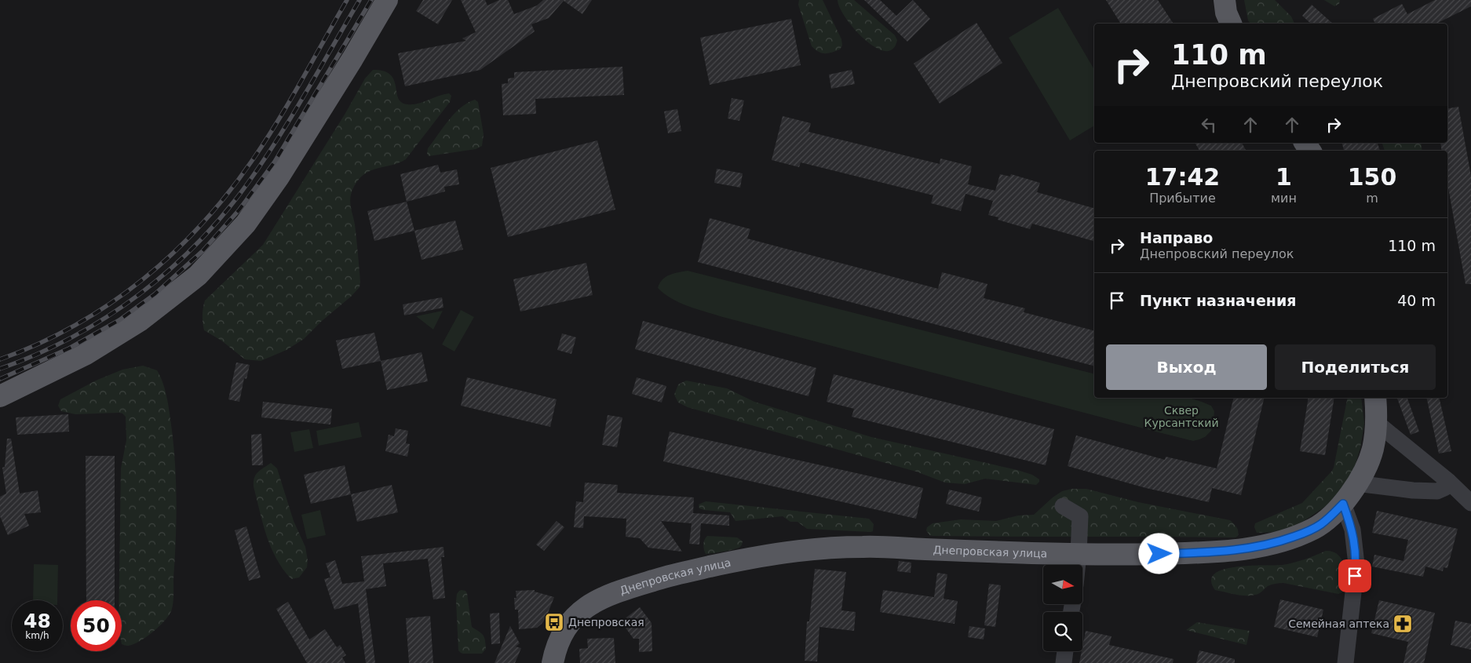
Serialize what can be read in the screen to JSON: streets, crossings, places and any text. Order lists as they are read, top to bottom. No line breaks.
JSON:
{"streets":{"main road":["Днепровская улица"]},"parks":["Сквер Курсантский"],"places":{"bus stop":["Днепровская"],"pharmacy":["Семейная аптека"]},"north":"right","page":{"turn":["110 m","Днепровский переулок"],"eta":["17:42","Прибытие","1","мин","150","m"],"list":[{"name":"Направо","note":"Днепровский переулок","value":"110 m"},{"name":"Пункт назначения","value":"40 m"}],"buttons":["Выход","Поделиться"],"speed":"48 km/h","limit":"50"}}
